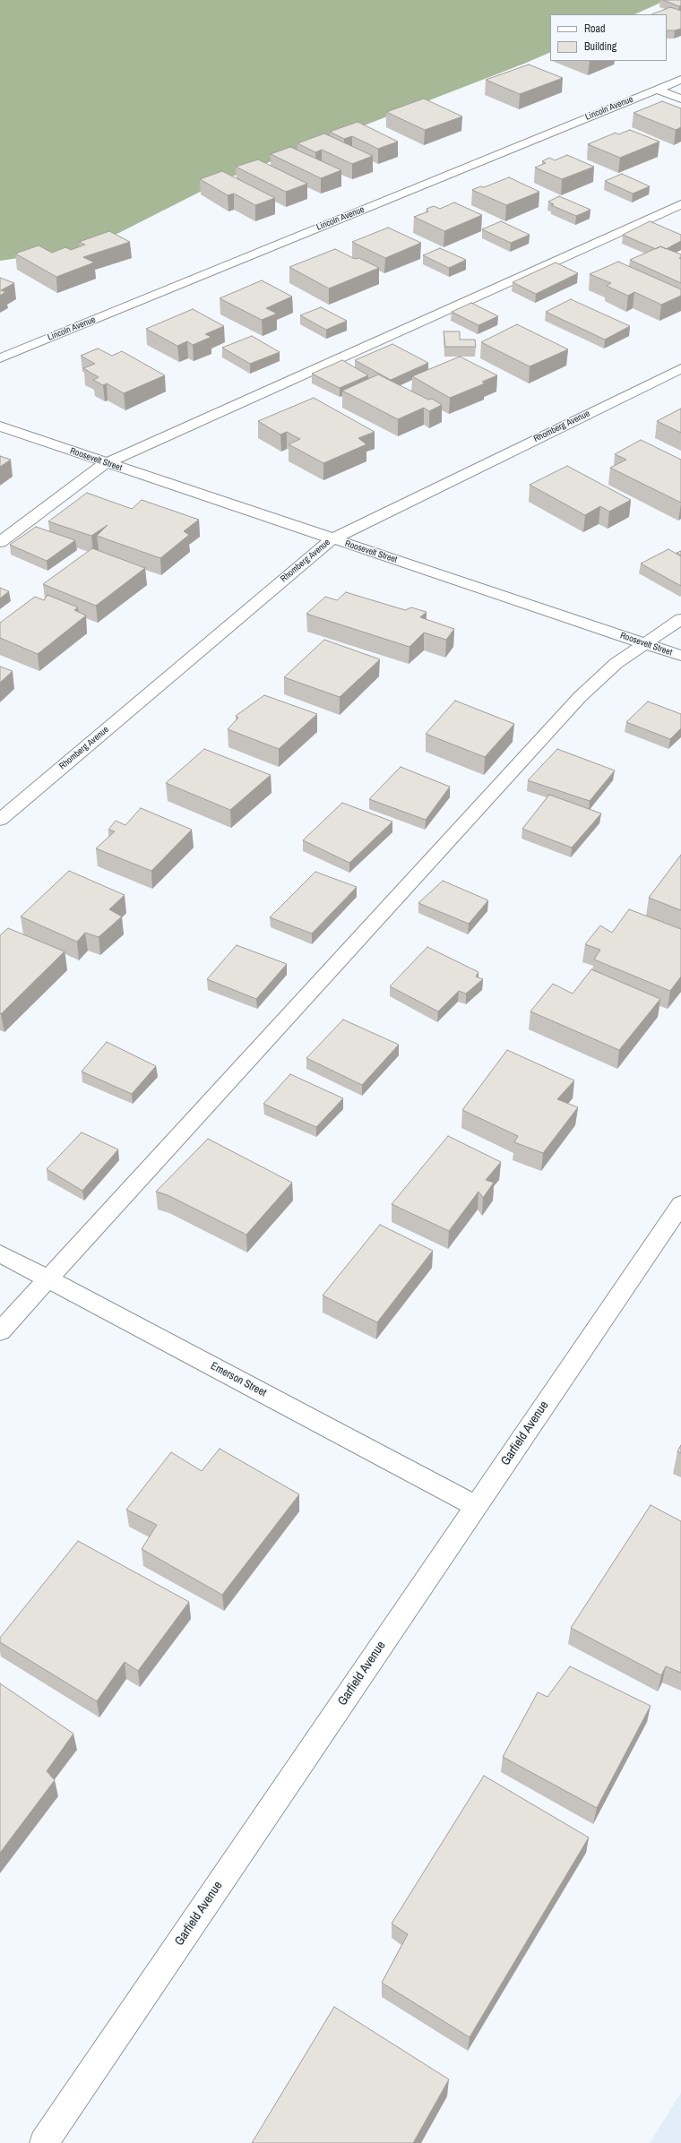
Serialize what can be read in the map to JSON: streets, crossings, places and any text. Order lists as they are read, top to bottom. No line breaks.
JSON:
{"streets":{"street":["Lincoln Avenue","Rhomberg Avenue","Roosevelt Street","Emerson Street","Garfield Avenue"]},"crossings":[["Rhomberg Avenue","Roosevelt Street"],["Emerson Street","Garfield Avenue"]],"legend":["Road","Building"]}
